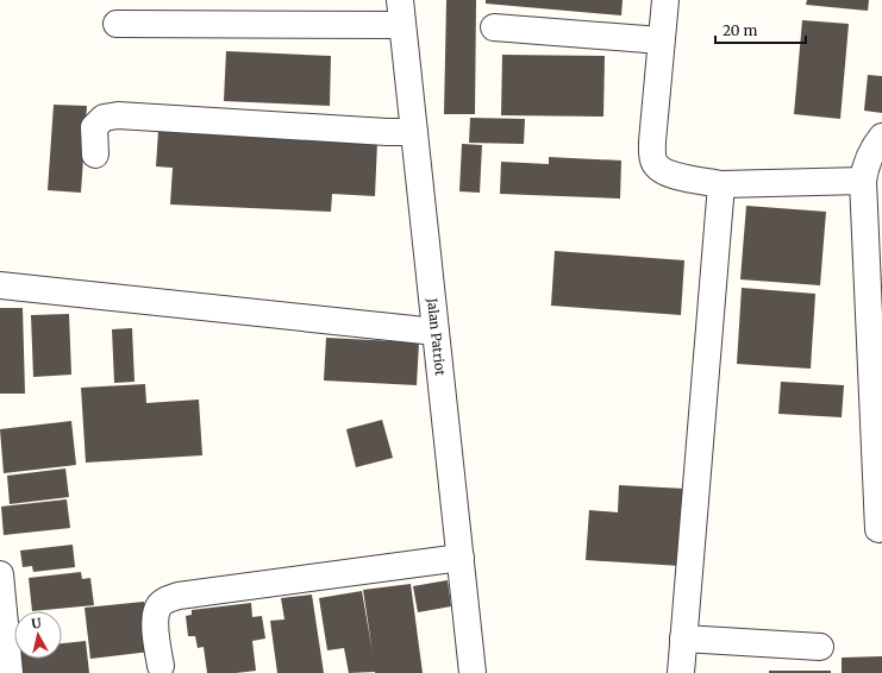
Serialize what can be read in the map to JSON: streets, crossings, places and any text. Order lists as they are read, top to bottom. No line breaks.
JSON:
{"streets":{"street":["Jalan Patriot"]},"scale_bar":"20 m","north":"top"}
